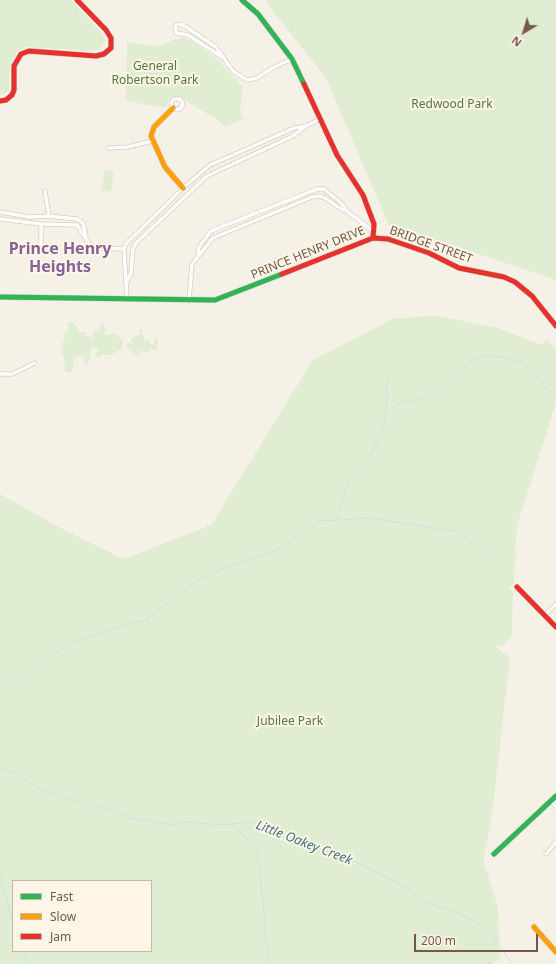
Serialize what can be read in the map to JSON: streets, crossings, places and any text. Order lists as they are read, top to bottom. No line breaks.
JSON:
{"streets":{"street":["BRIDGE STREET","PRINCE HENRY DRIVE"]},"crossings":[["BRIDGE STREET","PRINCE HENRY DRIVE"]],"districts":["Prince Henry Heights"],"water":["Little Oakey Creek"],"parks":["General Robertson Park","Redwood Park","Jubilee Park"],"legend":["Fast","Slow","Jam"],"scale_bar":"200 m","north":"bottom left"}
